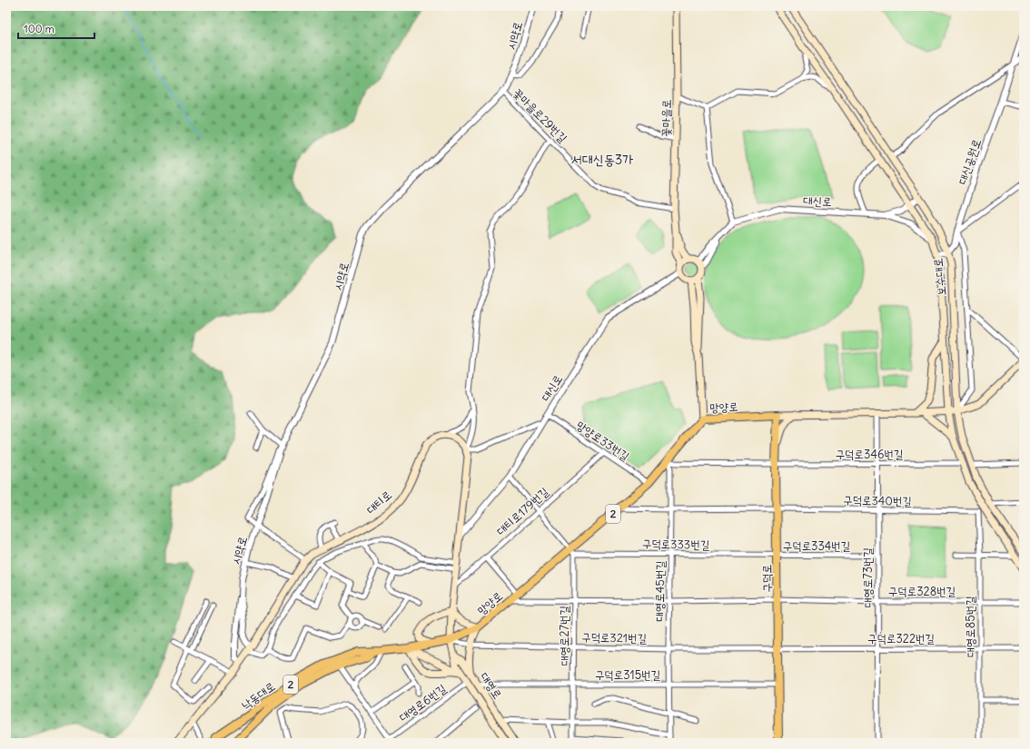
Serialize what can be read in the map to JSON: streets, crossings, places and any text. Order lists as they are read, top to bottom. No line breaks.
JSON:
{"streets":{"main road":["꽃마을로","보수대로","망양로","대티로","2","구덕로","대영로","낙동대로"],"street":["시약로","꽃마을로29번길","대신공원로","대신로","망양로33번길","구덕로346번길","구덕로340번길","대티로179번길","구덕로333번길","구덕로334번길","대영로73번길","대영로45번길","구덕로328번길","대영로85번길","대영로27번길","구덕로321번길","구덕로322번길","구덕로315번길","대영로6번길"]},"crossings":[["시약로","꽃마을로29번길"],["시약로","대티로"],["꽃마을로29번길","꽃마을로"],["꽃마을로","대신로"],["대신공원로","보수대로"],["대신로","보수대로"],["대신로","망양로33번길"],["보수대로","망양로"],["보수대로","구덕로346번길"],["보수대로","구덕로340번길"],["보수대로","대영로85번길"],["망양로","망양로33번길"],["망양로","구덕로346번길"],["망양로","구덕로340번길"],["망양로","구덕로333번길"],["망양로","대영로73번길"],["망양로","구덕로"],["망양로","대영로45번길"],["망양로","구덕로328번길"],["망양로","대영로27번길"],["망양로","구덕로321번길"],["망양로","낙동대로"],["망양로33번길","대티로179번길"],["구덕로346번길","대영로73번길"],["구덕로346번길","구덕로"],["구덕로346번길","대영로45번길"],["구덕로340번길","대영로73번길"],["구덕로340번길","구덕로"],["구덕로340번길","대영로45번길"],["구덕로340번길","대영로85번길"],["구덕로333번길","구덕로334번길"],["구덕로333번길","구덕로"],["구덕로333번길","대영로45번길"],["구덕로333번길","대영로27번길"],["구덕로334번길","대영로73번길"],["구덕로334번길","구덕로"],["대영로73번길","구덕로328번길"],["대영로73번길","구덕로322번길"],["구덕로","구덕로328번길"],["구덕로","구덕로321번길"],["구덕로","구덕로322번길"],["구덕로","구덕로315번길"],["대영로45번길","구덕로328번길"],["대영로45번길","구덕로321번길"],["대영로45번길","구덕로315번길"],["구덕로328번길","대영로85번길"],["구덕로328번길","대영로27번길"],["대영로85번길","구덕로322번길"],["대영로27번길","구덕로321번길"],["대영로27번길","구덕로315번길"],["구덕로321번길","구덕로322번길"],["구덕로321번길","낙동대로"],["구덕로315번길","대영로"],["대영로","대영로6번길"]],"districts":["서대신동3가"],"scale_bar":"100 m"}
